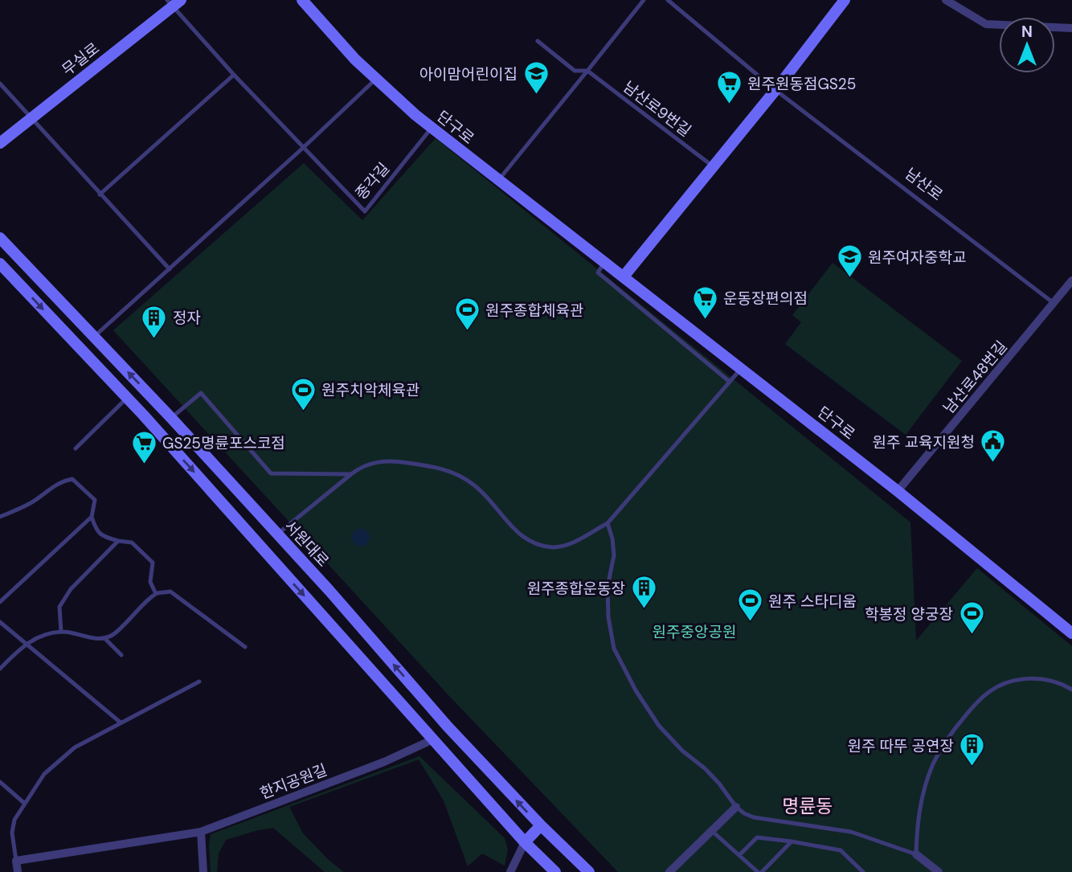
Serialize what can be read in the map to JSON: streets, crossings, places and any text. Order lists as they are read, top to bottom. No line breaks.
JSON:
{"streets":{"street":["무실로","단구로","남산로48번길","서원대로","한지공원길"],"lane":["남산로9번길","종각길","남산로"]},"crossings":[["무실로","종각길"],["단구로","종각길"],["단구로","남산로48번길"],["남산로","남산로48번길"]],"districts":["명륜동"],"parks":["원주중앙공원"],"places":{"school or university":["아이맘어린이집","원주여자중학교"],"supermarket":["원주원동점GS25","운동장편의점","GS25명륜포스코점"],"sports":["원주종합체육관","원주치악체육관","원주 스타디움","학봉정 양궁장"],"building":["정자","원주종합운동장","원주 따뚜 공연장"],"public building":["원주 교육지원청"]},"north":"top"}
